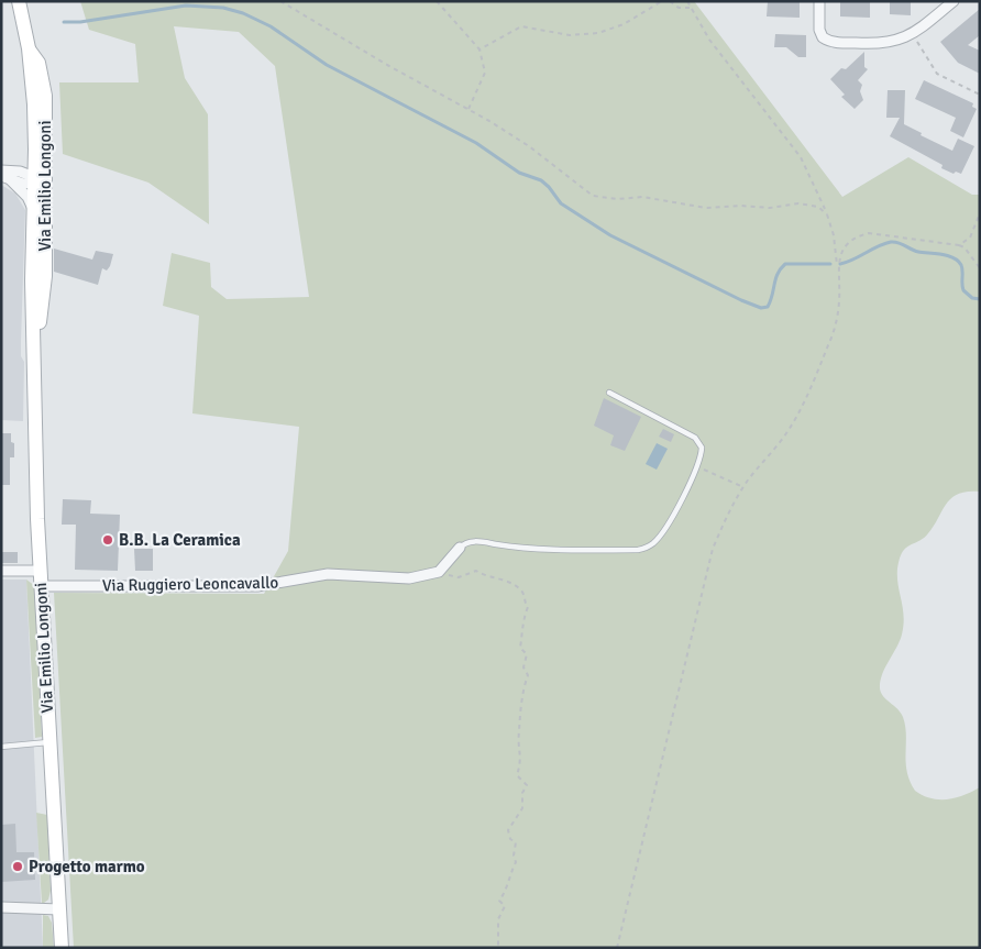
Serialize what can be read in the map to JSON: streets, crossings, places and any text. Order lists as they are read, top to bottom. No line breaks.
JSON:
{"streets":{"street":["Via Emilio Longoni","Via Ruggiero Leoncavallo"]},"crossings":[["Via Emilio Longoni","Via Ruggiero Leoncavallo"]],"places":["B.B. La Ceramica","Progetto marmo"]}
